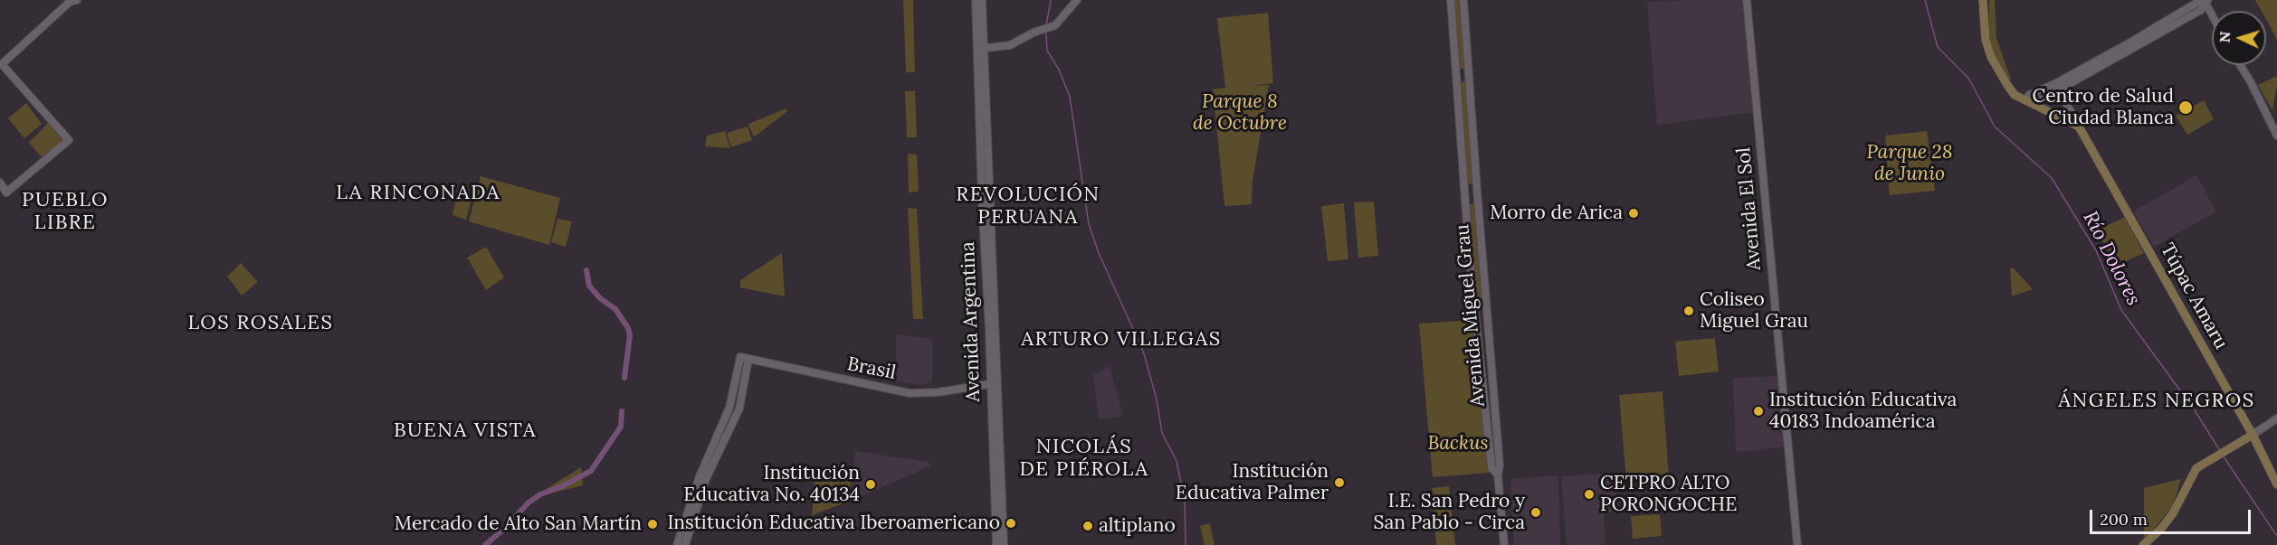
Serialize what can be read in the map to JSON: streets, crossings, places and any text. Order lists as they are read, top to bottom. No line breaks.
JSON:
{"streets":{"main road":["Túpac Amaru"],"street":["Avenida El Sol","Avenida Miguel Grau","Avenida Argentina","Brasil"]},"crossings":[["Avenida Argentina","Brasil"]],"districts":["LA RINCONADA","REVOLUCIÓN PERUANA","PUEBLO LIBRE","LOS ROSALES","ARTURO VILLEGAS","ÁNGELES NEGROS","BUENA VISTA","NICOLÁS DE PIÉROLA"],"water":["Río Dolores"],"parks":["Parque 8 de Octubre","Parque 28 de Junio","Backus"],"places":["Centro de Salud Ciudad Blanca","Morro de Arica","Coliseo Miguel Grau","Institución Educativa 40183 Indoamérica","Institución Educativa Palmer","Institución Educativa No. 40134","CETPRO ALTO PORONGOCHE","I.E. San Pedro y San Pablo - Circa","Institución Educativa Iberoamericano","Mercado de Alto San Martín","altiplano"],"scale_bar":"200 m","north":"left"}
